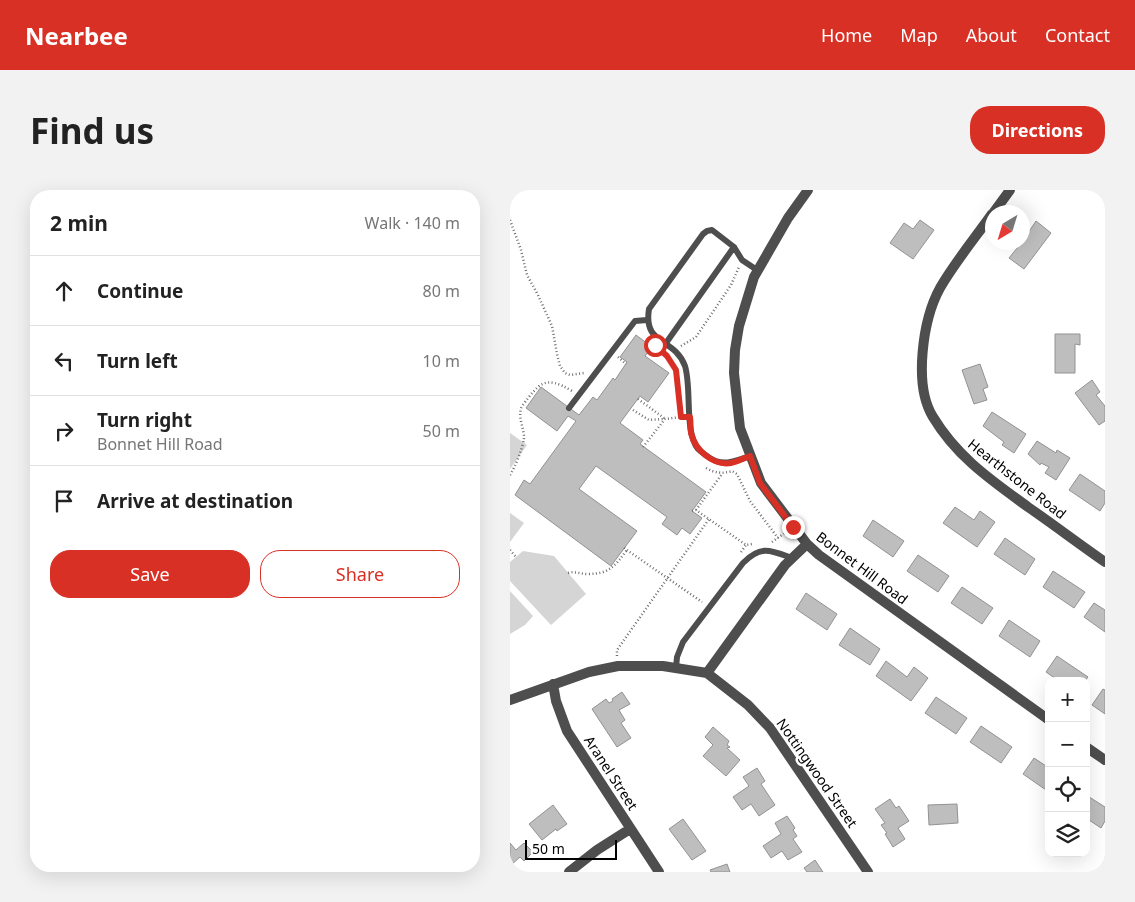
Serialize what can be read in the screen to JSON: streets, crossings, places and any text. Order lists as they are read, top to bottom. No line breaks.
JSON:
{"streets":{"street":["Hearthstone Road","Bonnet Hill Road","Aranel Street","Nottingwood Street"]},"crossings":[["Aranel Street","Nottingwood Street"]],"scale_bar":"50 m","north":"bottom left","page":{"header":"Nearbee","nav":["Home","Map","About","Contact"],"buttons":["Directions",["Save","Share"]],"title":"Find us","heading":["2 min","Walk · 140 m"],"list":[["Continue","80 m"],["Turn left","10 m"],["Turn right","Bonnet Hill Road","50 m"],"Arrive at destination"],"map_buttons":["+","−"],"scale":"50 m"}}
